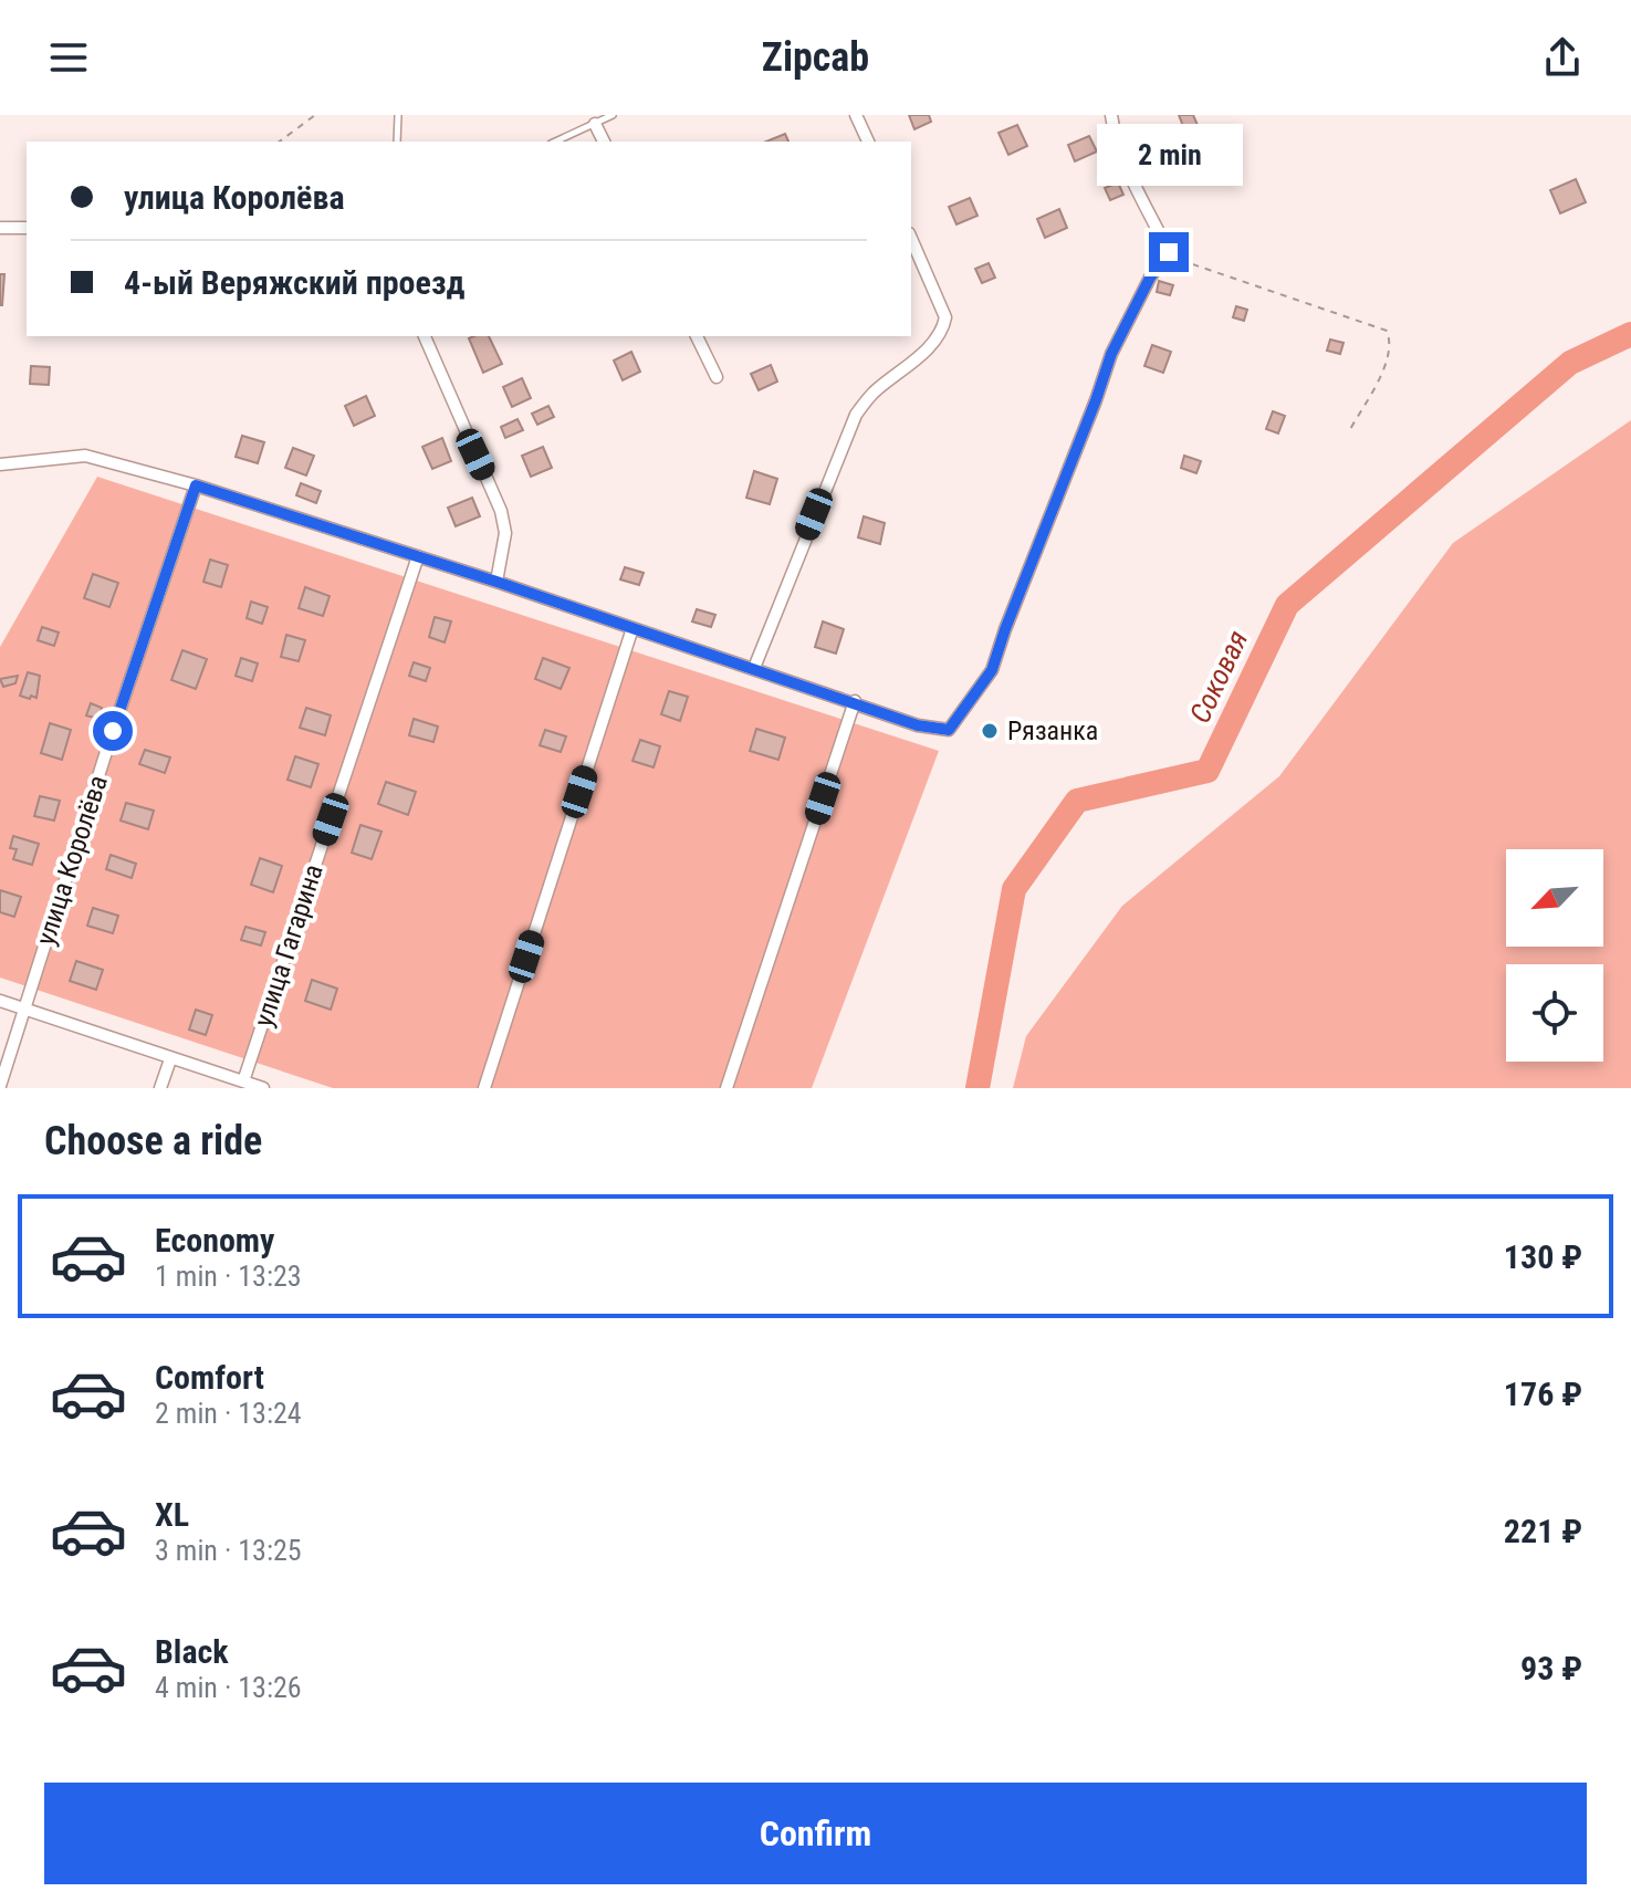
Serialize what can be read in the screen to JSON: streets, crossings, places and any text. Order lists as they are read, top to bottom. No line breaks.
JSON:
{"streets":{"street":["улица Королёва","улица Гагарина"]},"water":["Соковая"],"places":["Рязанка"],"north":"bottom left","page":{"header":"Zipcab","bubble":"2 min","banner":["улица Королёва","4-ый Веряжский проезд"],"heading":"Choose a ride","list":[{"name":"Economy","note":"1 min · 13:23","value":"130 ₽"},{"name":"Comfort","note":"2 min · 13:24","value":"176 ₽"},{"name":"XL","note":"3 min · 13:25","value":"221 ₽"},{"name":"Black","note":"4 min · 13:26","value":"93 ₽"}],"buttons":"Confirm"}}
